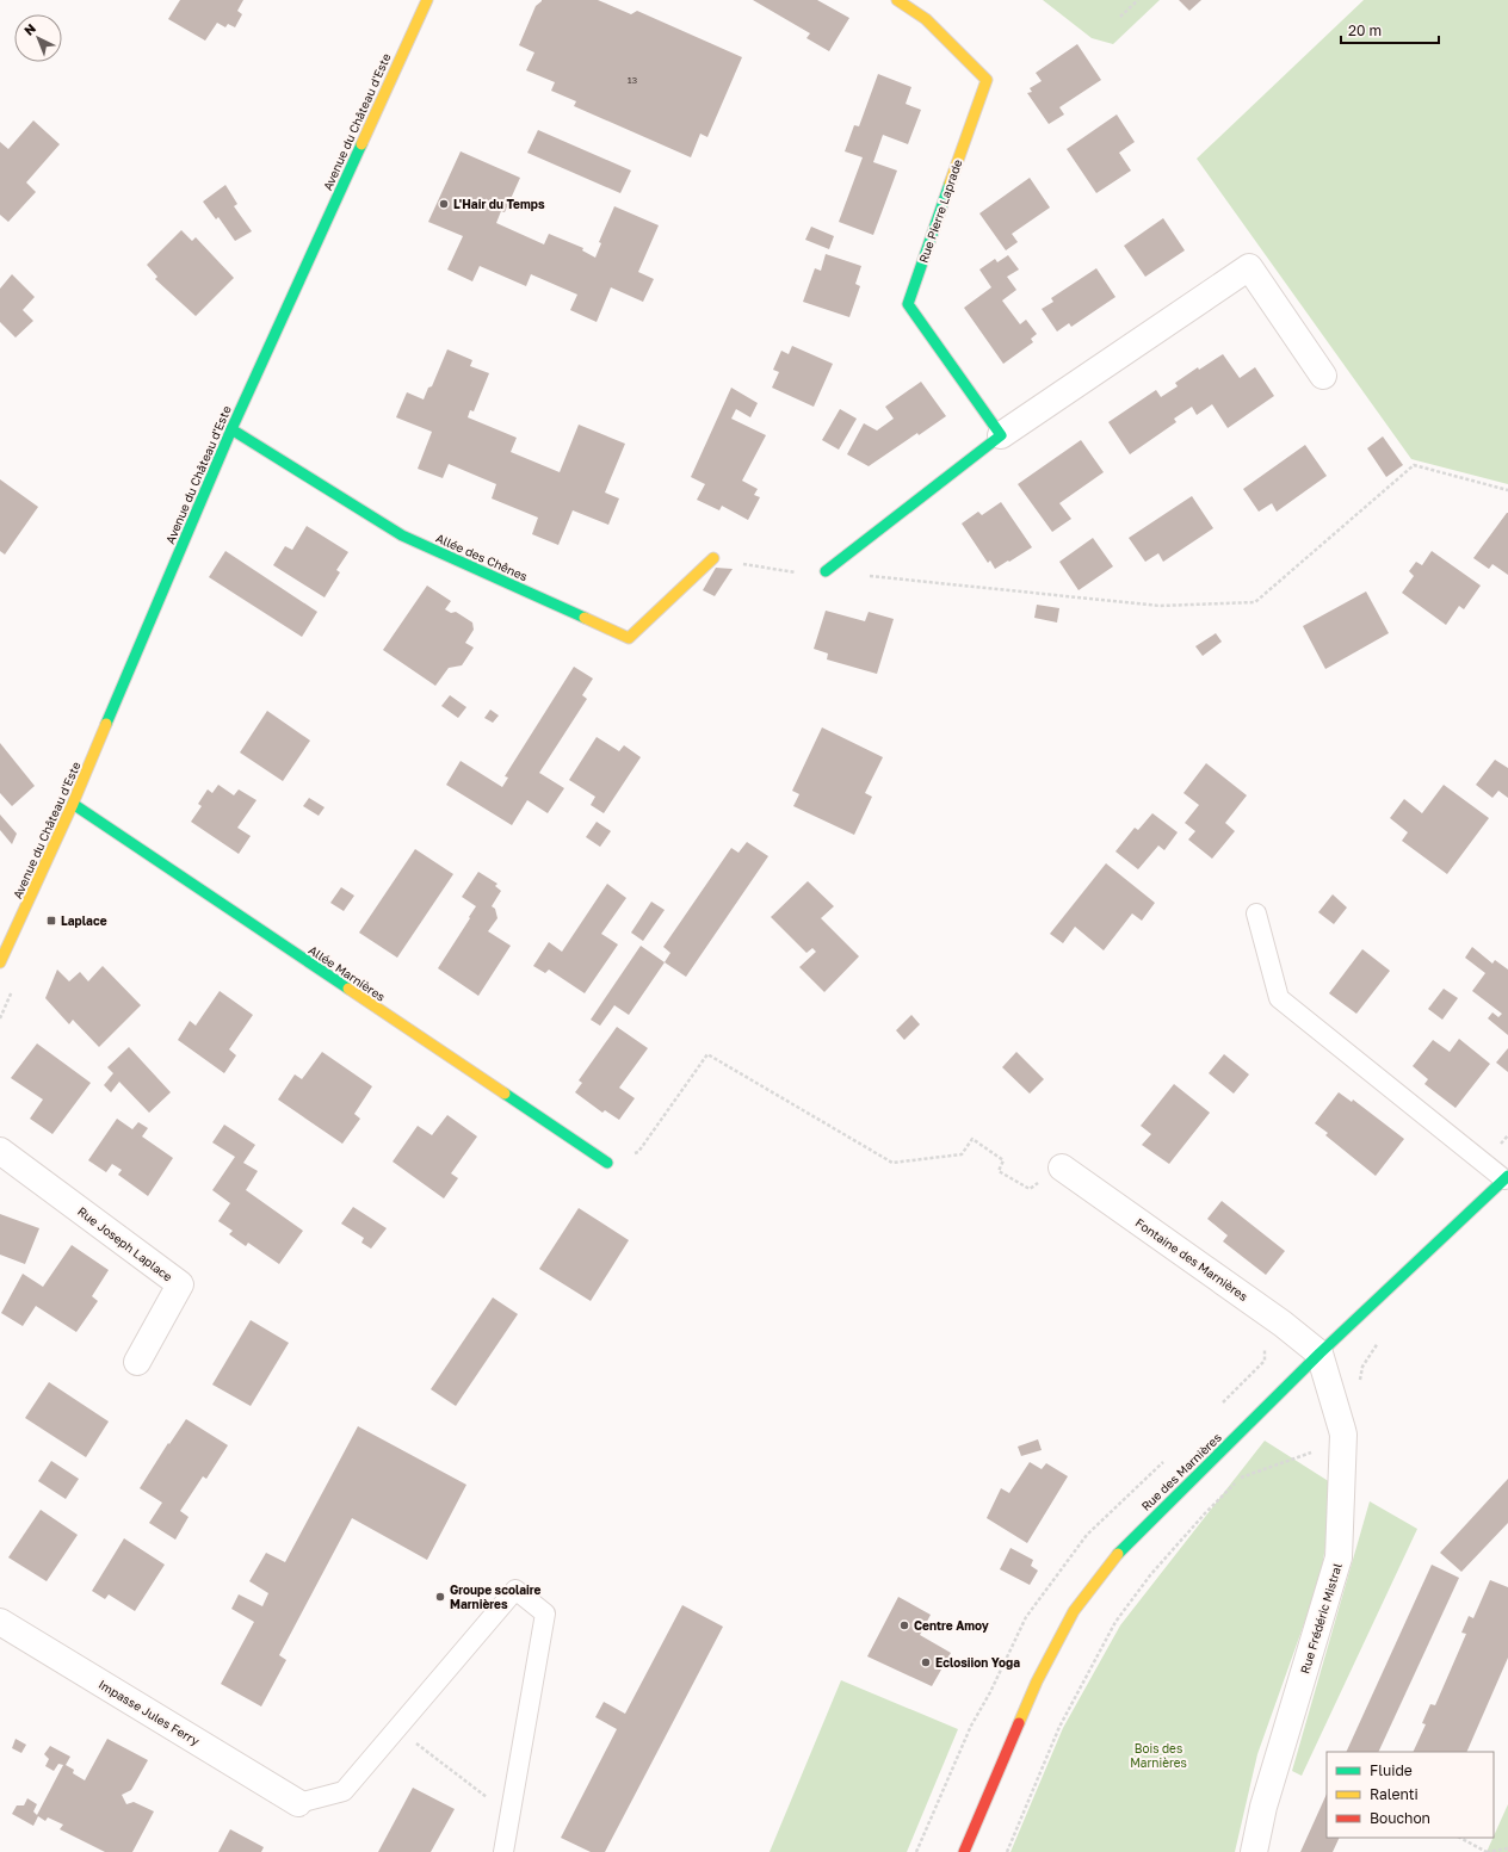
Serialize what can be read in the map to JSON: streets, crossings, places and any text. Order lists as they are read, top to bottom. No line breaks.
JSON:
{"streets":{"street":["Avenue du Château d'Este","Rue Pierre Laprade","Allée des Chênes","Allée Marnières","Rue Joseph Laplace","Fontaine des Marnières","Rue des Marnières","Rue Frédéric Mistral","Impasse Jules Ferry"]},"crossings":[["Avenue du Château d'Este","Allée des Chênes"],["Avenue du Château d'Este","Allée Marnières"],["Fontaine des Marnières","Rue des Marnières"],["Fontaine des Marnières","Rue Frédéric Mistral"],["Rue des Marnières","Rue Frédéric Mistral"]],"parks":["Bois des Marnières"],"places":{"other":["L'Hair du Temps","Groupe scolaire Marnières","Centre Amoy","Eclosiion Yoga"],"transit":["Laplace"]},"house_numbers":["13"],"legend":["Fluide","Ralenti","Bouchon"],"scale_bar":"20 m","north":"top left"}
